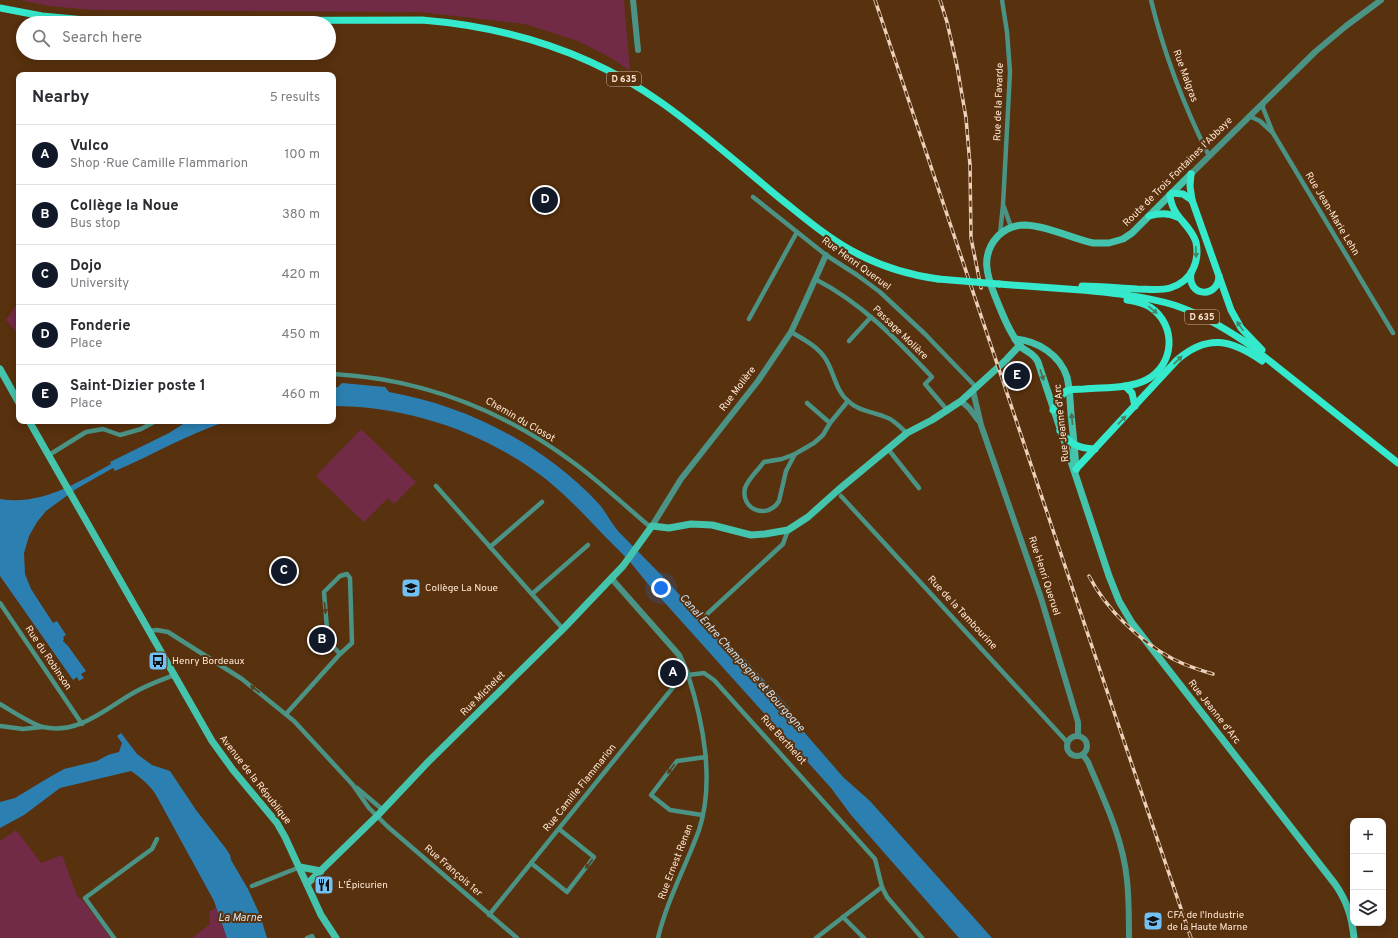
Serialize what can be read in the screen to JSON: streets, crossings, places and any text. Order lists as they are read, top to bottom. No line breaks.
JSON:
{"streets":{"main road":["D 635","Route de Trois Fontaines l'Abbaye","Rue Jeanne d'Arc","Rue Michelet","Avenue de la République"],"street":["Rue Malgras","Rue de la Favarde","Rue Jean-Marie Lehn","Rue Henri Queruel","Passage Molière","Rue Molière","Chemin du Closot","Rue de la Tambourine","Rue du Robinson","Rue Berthelot","Rue Camille Flammarion","Rue Ernest Renan","Rue François 1er"]},"crossings":[["Rue Malgras","Route de Trois Fontaines l'Abbaye"],["Rue de la Favarde","Route de Trois Fontaines l'Abbaye"],["Route de Trois Fontaines l'Abbaye","Rue Jean-Marie Lehn"],["Route de Trois Fontaines l'Abbaye","Rue Jeanne d'Arc"],["Rue Henri Queruel","Rue Molière"],["Rue Henri Queruel","Rue de la Tambourine"],["Passage Molière","Rue Molière"],["Rue Molière","Chemin du Closot"],["Rue Molière","Rue Michelet"],["Chemin du Closot","Rue Michelet"],["Rue Michelet","Avenue de la République"],["Rue Michelet","Rue François 1er"],["Rue Berthelot","Rue Camille Flammarion"],["Rue Berthelot","Rue Ernest Renan"],["Rue Camille Flammarion","Rue Ernest Renan"],["Rue Camille Flammarion","Rue François 1er"]],"water":["Canal Entre Champagne et Bourgogne","La Marne"],"places":{"school or university":["Collège La Noue","CFA de l'Industrie de la Haute Marne"],"bus stop":["Henry Bordeaux"],"restaurant":["L'Épicurien"]},"page":{"search":"Search here","heading":["Nearby","5 results"],"list":[{"mark":"A","name":"Vulco","note":"Shop · Rue Camille Flammarion","value":"100 m"},{"mark":"B","name":"Collège la Noue","note":"Bus stop","value":"380 m"},{"mark":"C","name":"Dojo","note":"University","value":"420 m"},{"mark":"D","name":"Fonderie","note":"Place","value":"450 m"},{"mark":"E","name":"Saint-Dizier poste 1","note":"Place","value":"460 m"}],"pins":["D","E","C","B","A"],"map_buttons":["+","−"]}}
